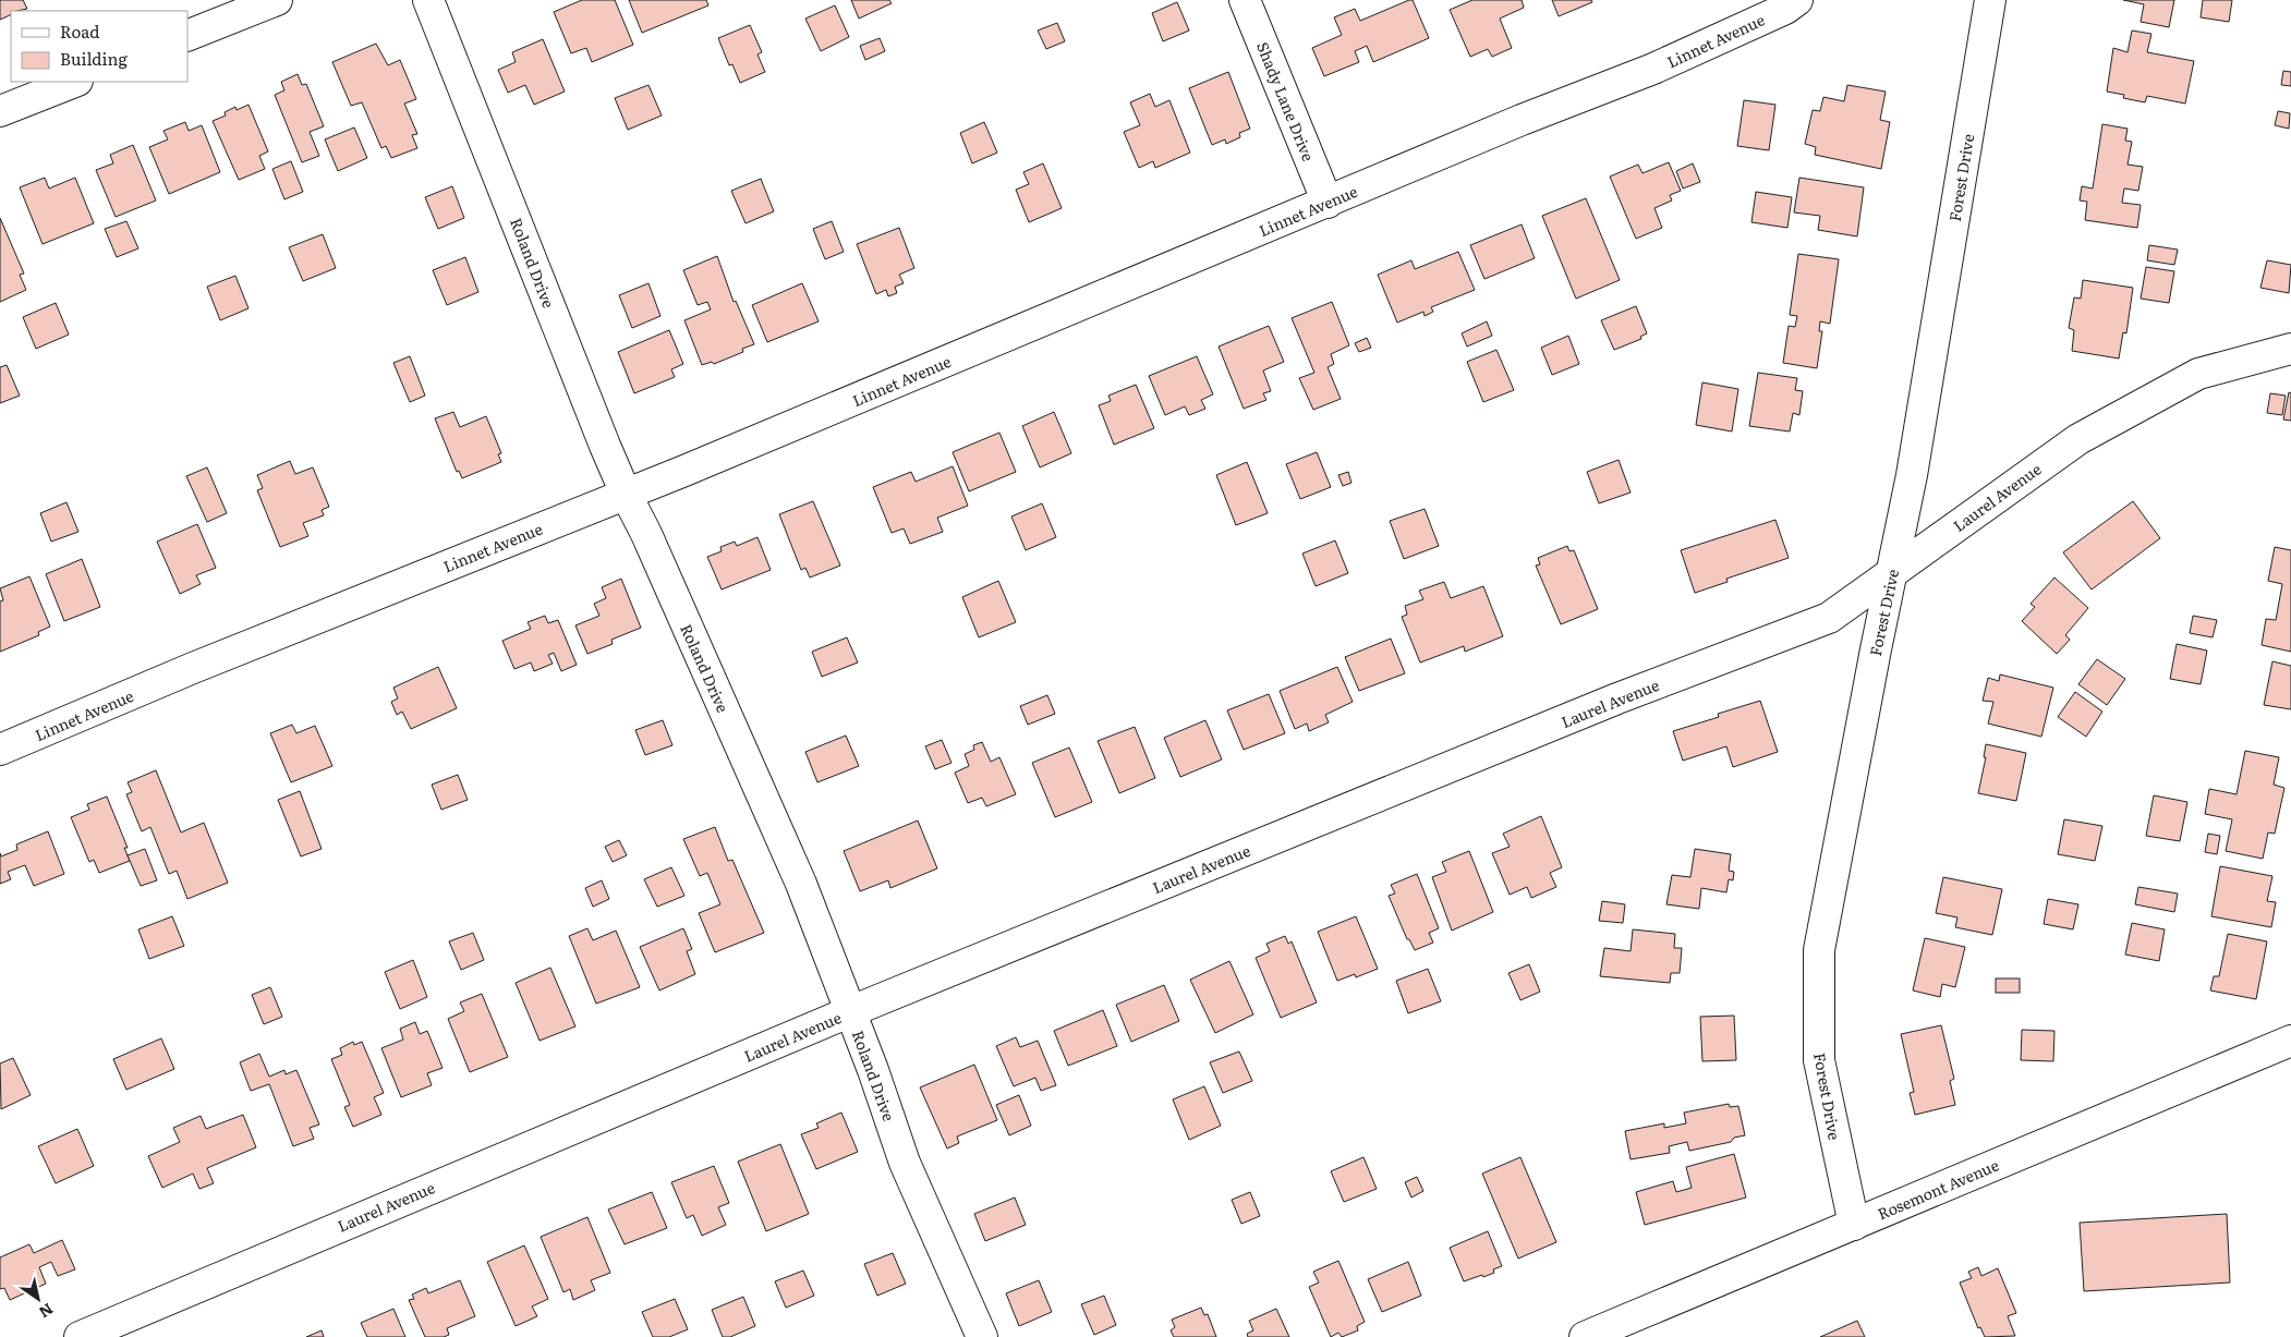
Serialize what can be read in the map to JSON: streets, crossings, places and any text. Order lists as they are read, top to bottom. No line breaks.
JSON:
{"streets":{"street":["Linnet Avenue","Shady Lane Drive","Forest Drive","Roland Drive","Laurel Avenue","Rosemont Avenue"]},"crossings":[["Linnet Avenue","Shady Lane Drive"],["Linnet Avenue","Roland Drive"],["Forest Drive","Laurel Avenue"],["Forest Drive","Rosemont Avenue"],["Roland Drive","Laurel Avenue"]],"legend":["Road","Building"],"north":"bottom right"}
